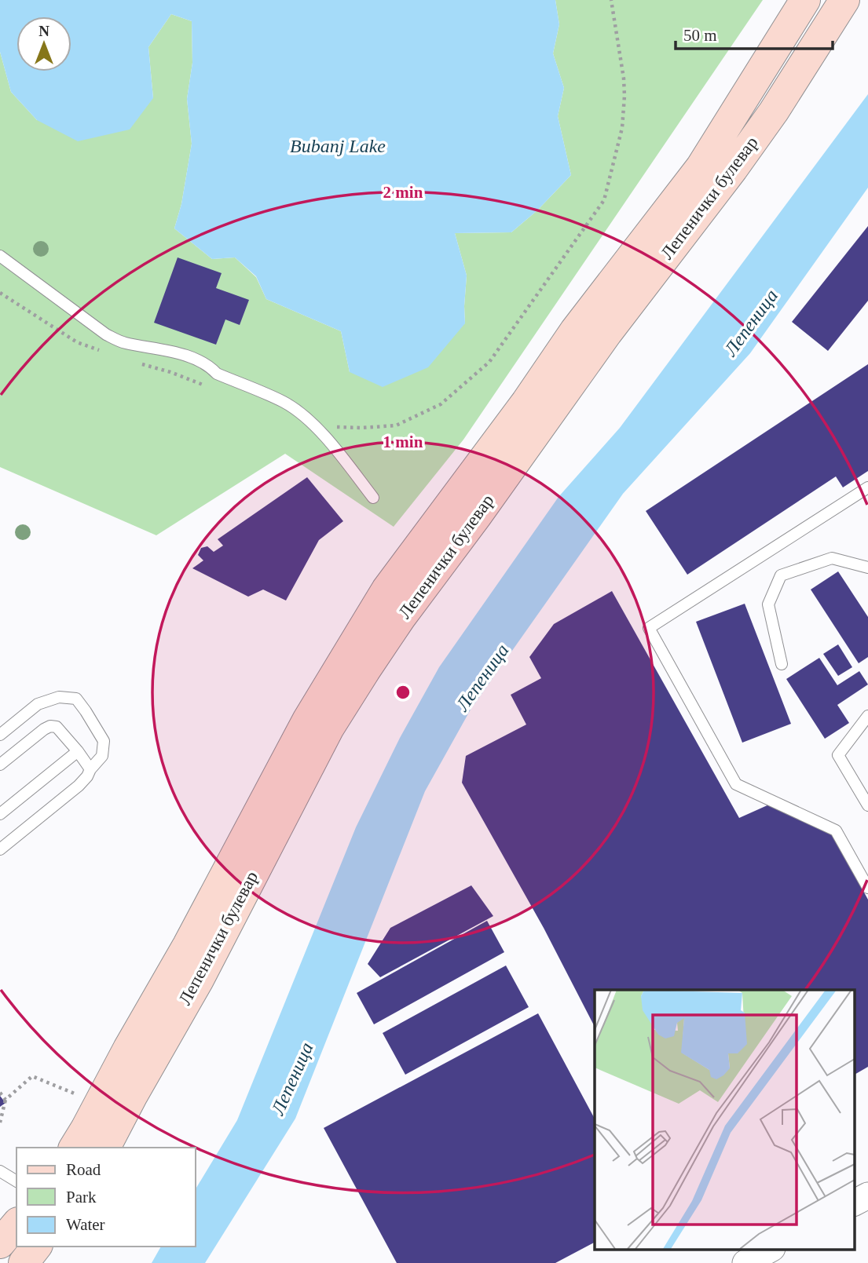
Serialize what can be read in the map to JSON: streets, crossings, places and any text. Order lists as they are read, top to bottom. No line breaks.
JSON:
{"streets":{"main road":["Лепенички булевар"]},"water":["Bubanj Lake","Лепеница"],"legend":["Road","Park","Water"],"scale_bar":"50 m","north":"top","rings":["2 min","1 min"]}
